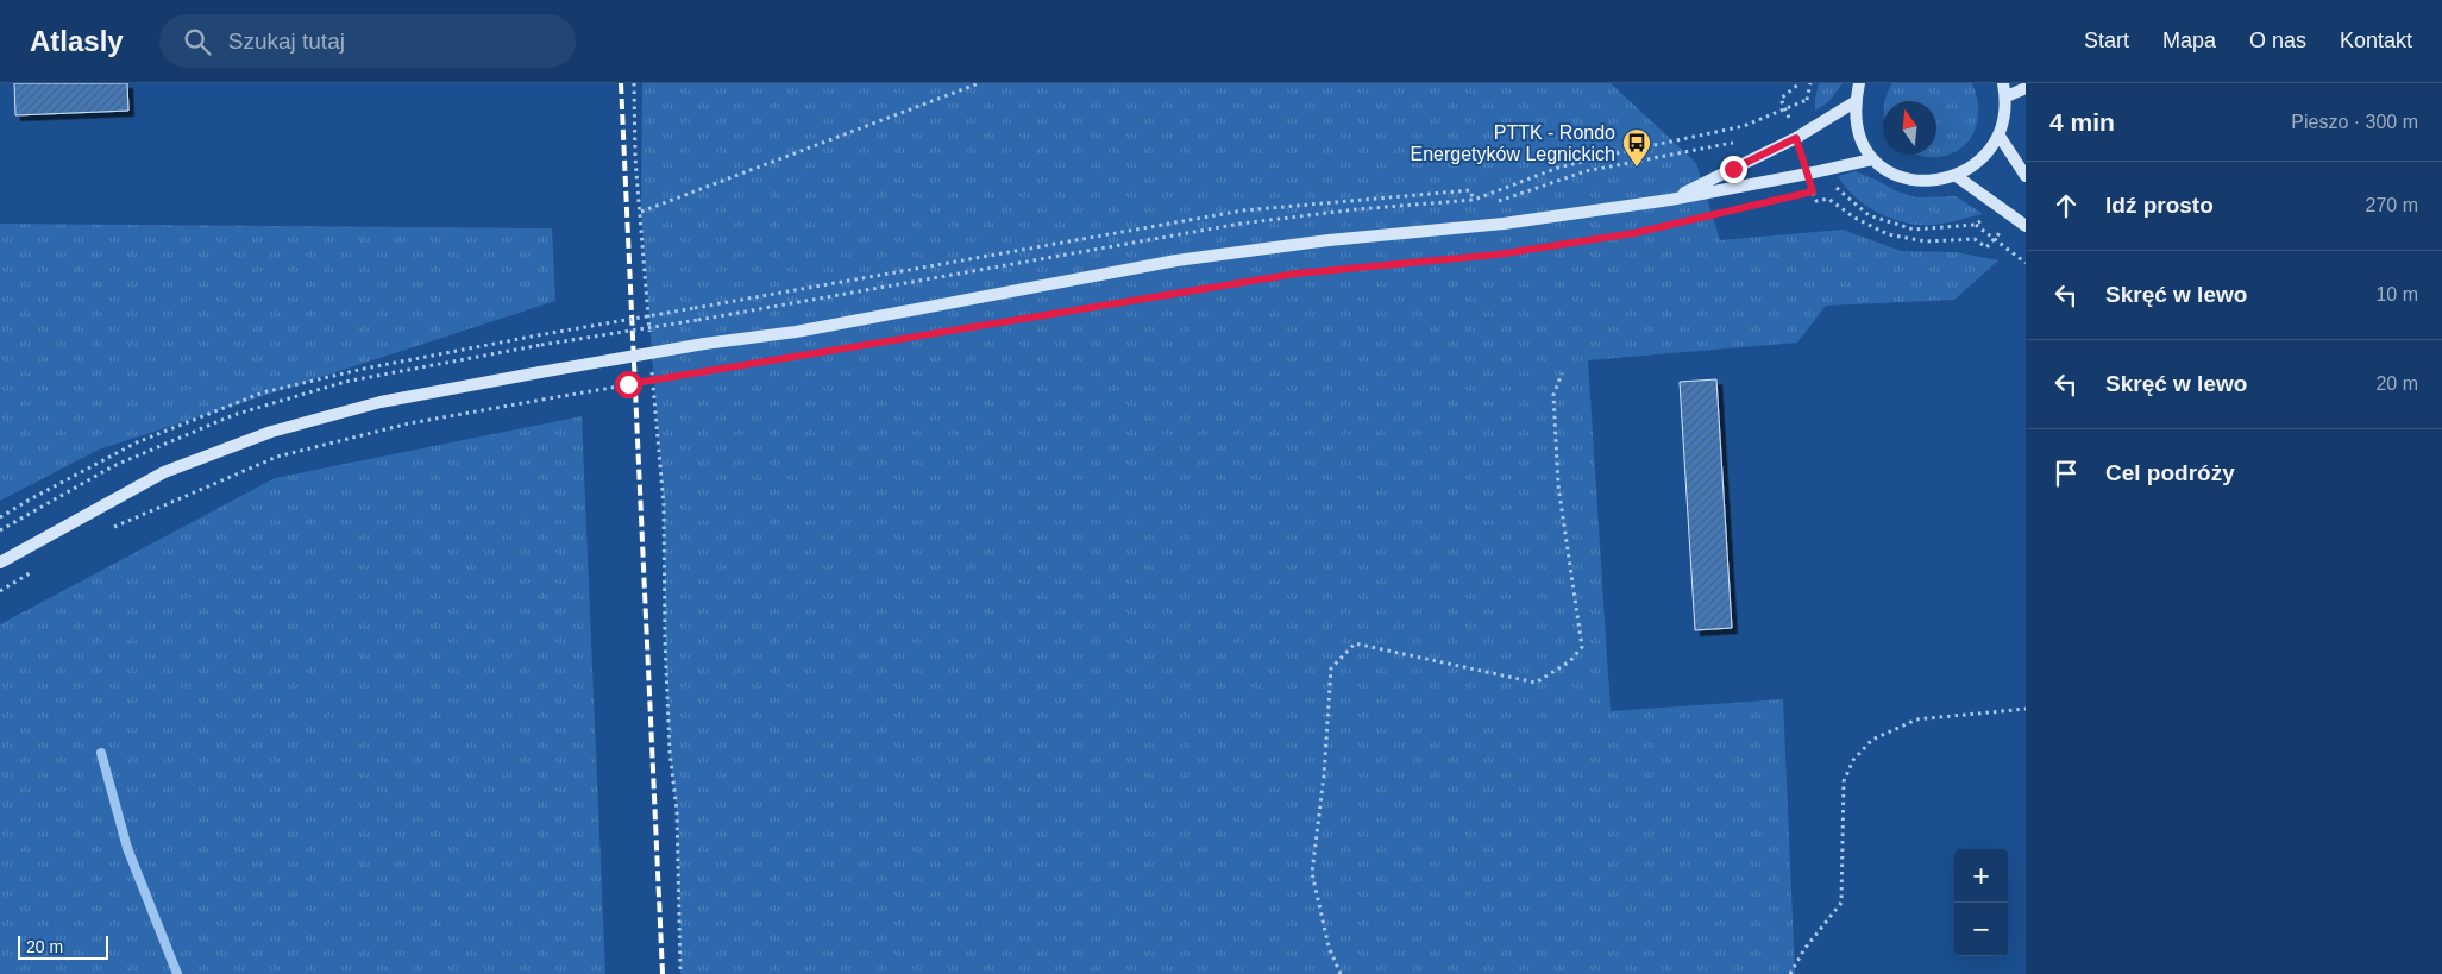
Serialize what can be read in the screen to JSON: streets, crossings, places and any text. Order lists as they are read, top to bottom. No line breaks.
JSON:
{"places":{"bus stop":["PTTK - Rondo Energetyków Legnickich"]},"scale_bar":"20 m","north":"top","page":{"header":"Atlasly","search":"Szukaj tutaj","nav":["Start","Mapa","O nas","Kontakt"],"heading":["4 min","Pieszo · 300 m"],"list":[["Idź prosto","270 m"],["Skręć w lewo","10 m"],["Skręć w lewo","20 m"],"Cel podróży"],"map_buttons":["+","−"],"scale":"20 m"}}
